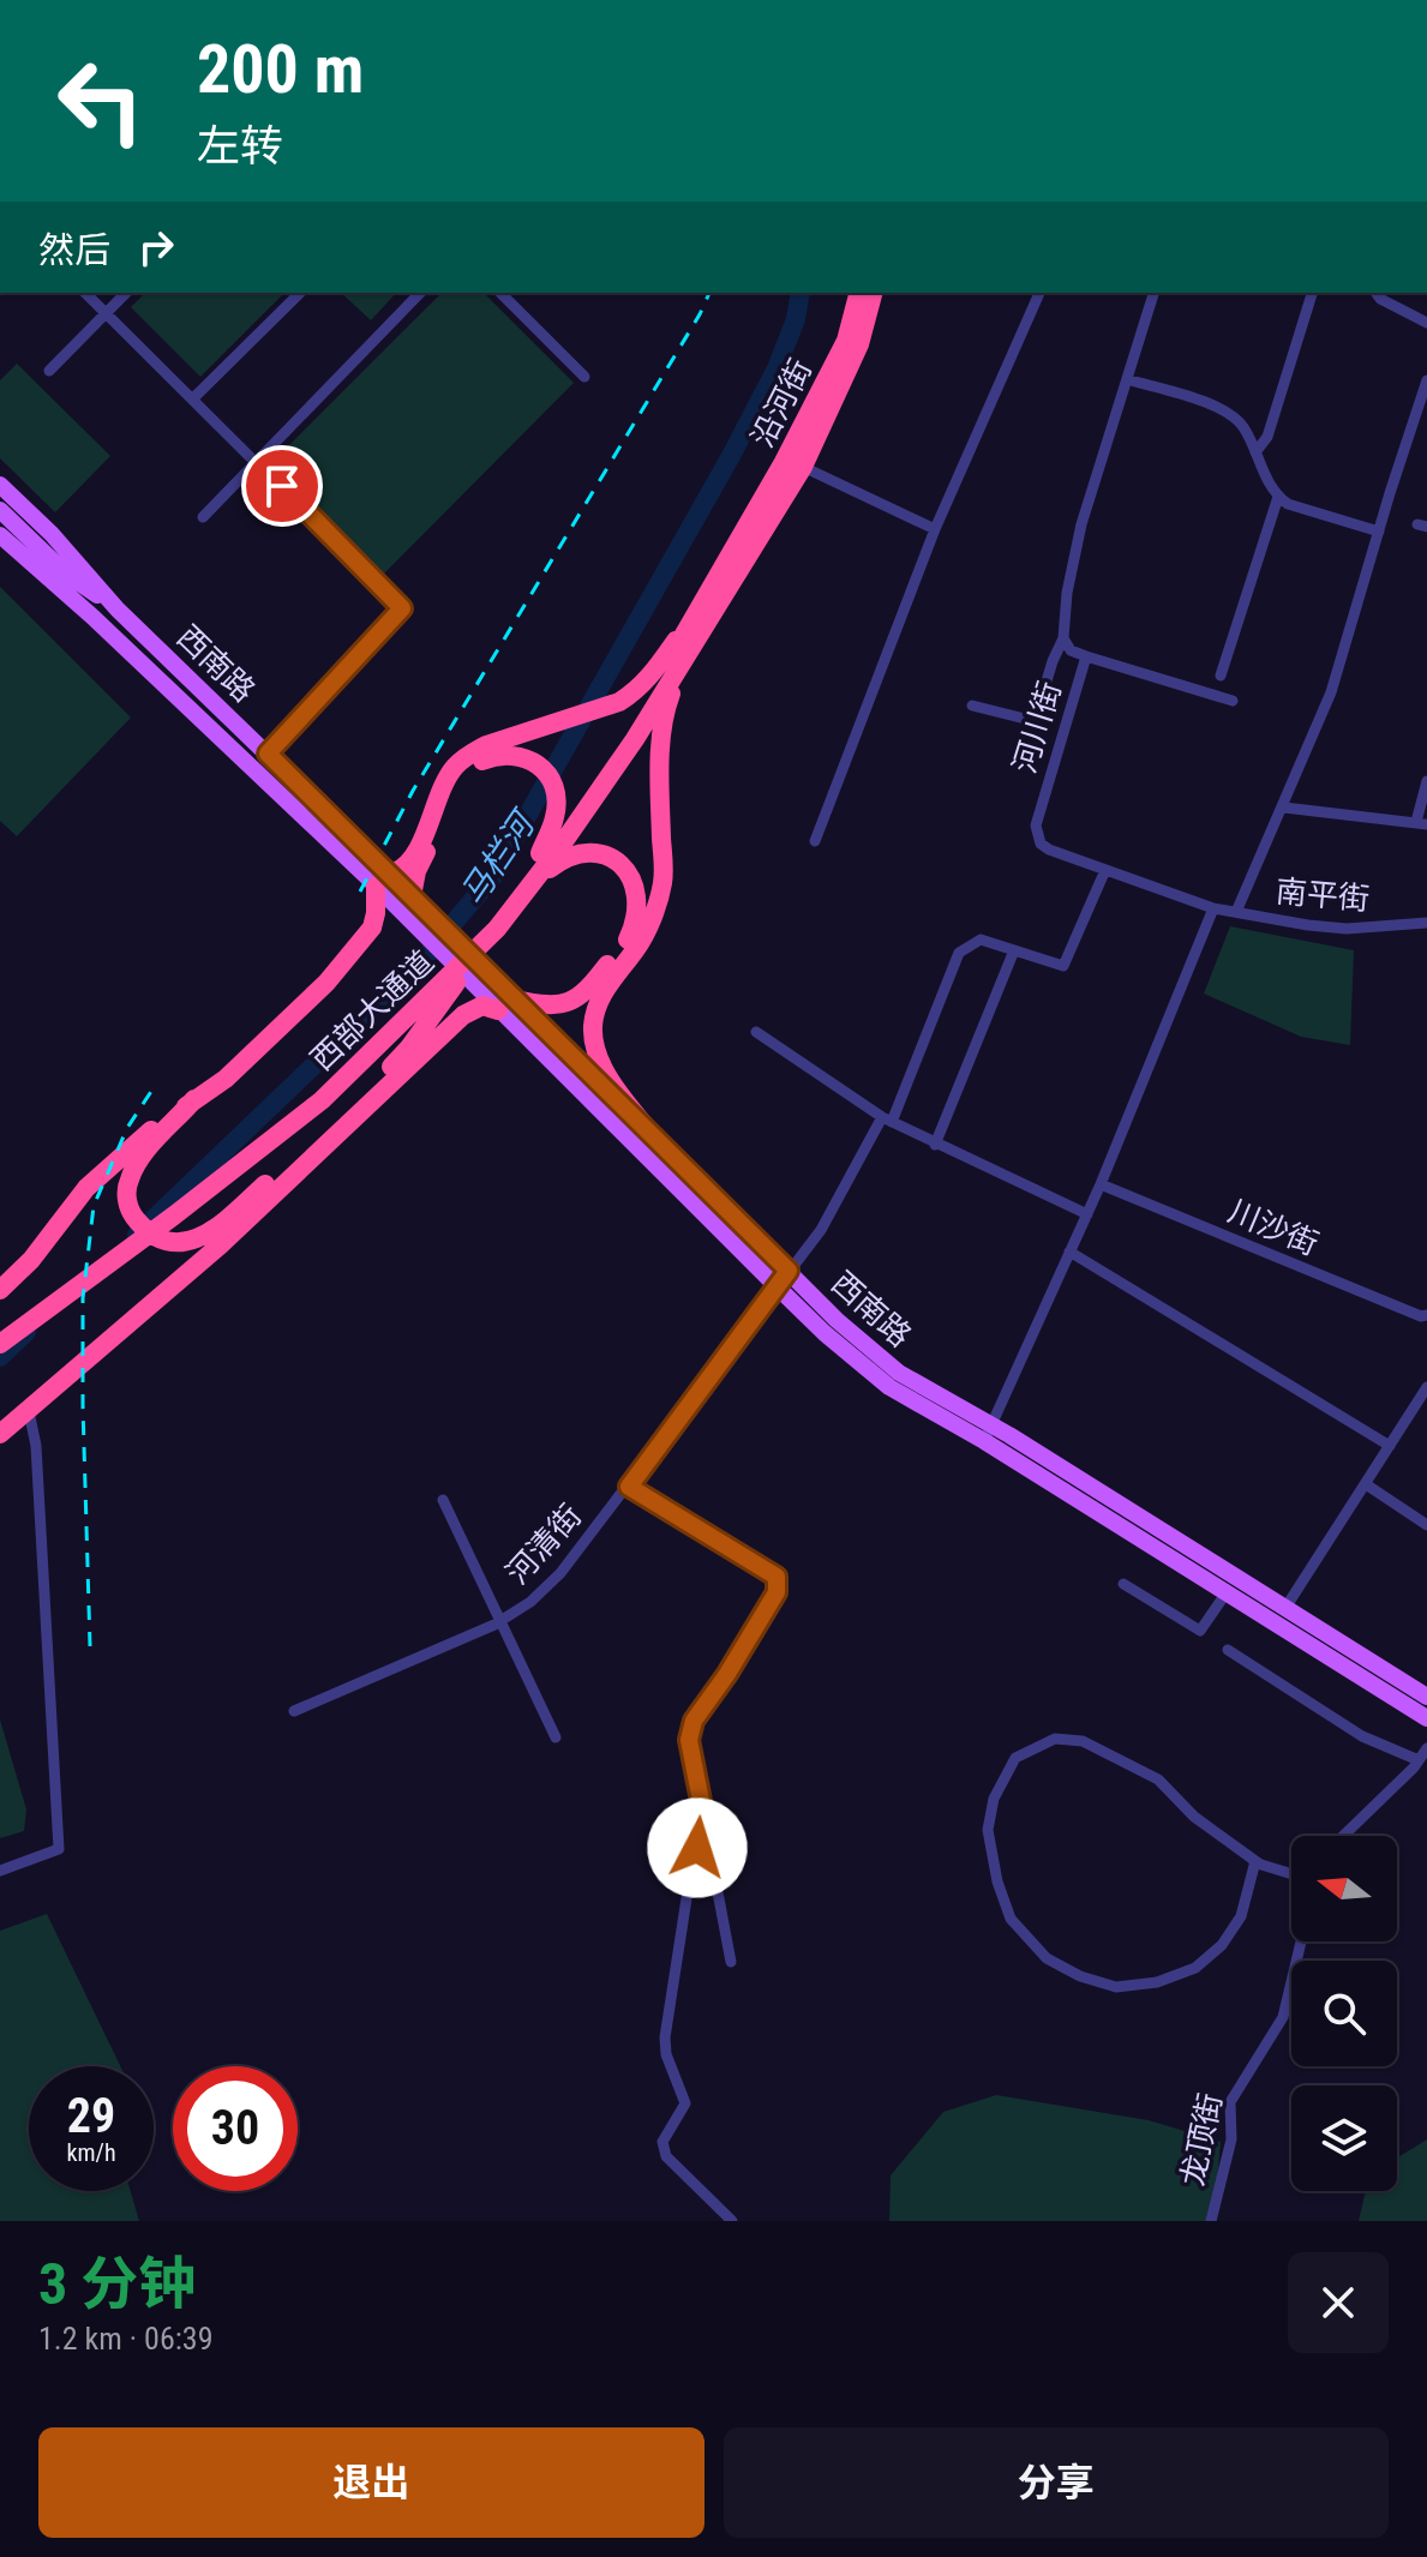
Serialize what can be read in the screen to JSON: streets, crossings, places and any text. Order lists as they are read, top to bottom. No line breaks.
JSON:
{"streets":{"highway":["沿河街","西部大通道"],"main road":["西南路"],"street":["河川街","南平街","川沙街","河清街","龙顶街"]},"crossings":[["沿河街","西部大通道"],["西南路","河清街"],["河川街","南平街"],["河川街","河清街"]],"water":["马栏河"],"north":"left","page":{"turn":["200 m","左转"],"then":"然后","speed":"29 km/h","limit":"30","heading":["3 分钟","1.2 km · 06:39"],"buttons":["退出","分享"]}}
